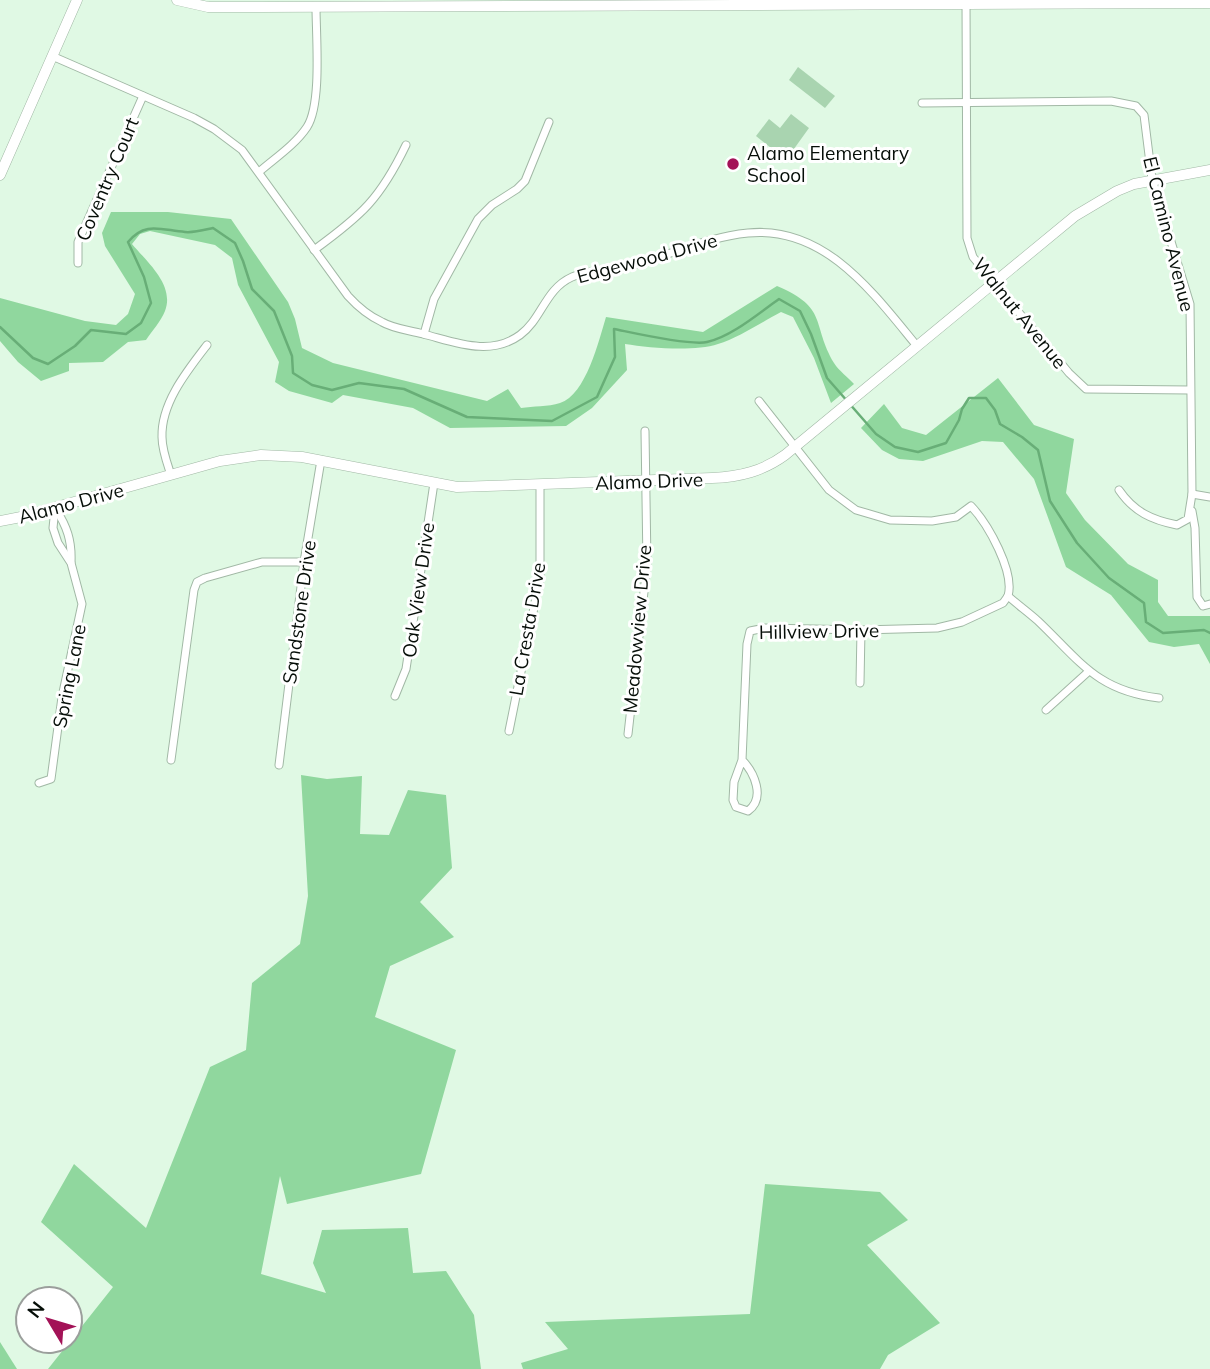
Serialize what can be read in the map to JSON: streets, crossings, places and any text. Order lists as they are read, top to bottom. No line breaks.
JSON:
{"streets":{"main road":["Alamo Drive"],"street":["Coventry Court","El Camino Avenue","Edgewood Drive","Walnut Avenue","Oak View Drive","Sandstone Drive","La Cresta Drive","Meadowview Drive","Hillview Drive","Spring Lane"]},"crossings":[["Coventry Court","Edgewood Drive"],["El Camino Avenue","Walnut Avenue"],["El Camino Avenue","Alamo Drive"],["Edgewood Drive","Alamo Drive"],["Walnut Avenue","Alamo Drive"],["Alamo Drive","Oak View Drive"],["Alamo Drive","Sandstone Drive"],["Alamo Drive","La Cresta Drive"],["Alamo Drive","Meadowview Drive"],["Alamo Drive","Spring Lane"]],"places":["Alamo Elementary School"],"north":"top left"}
